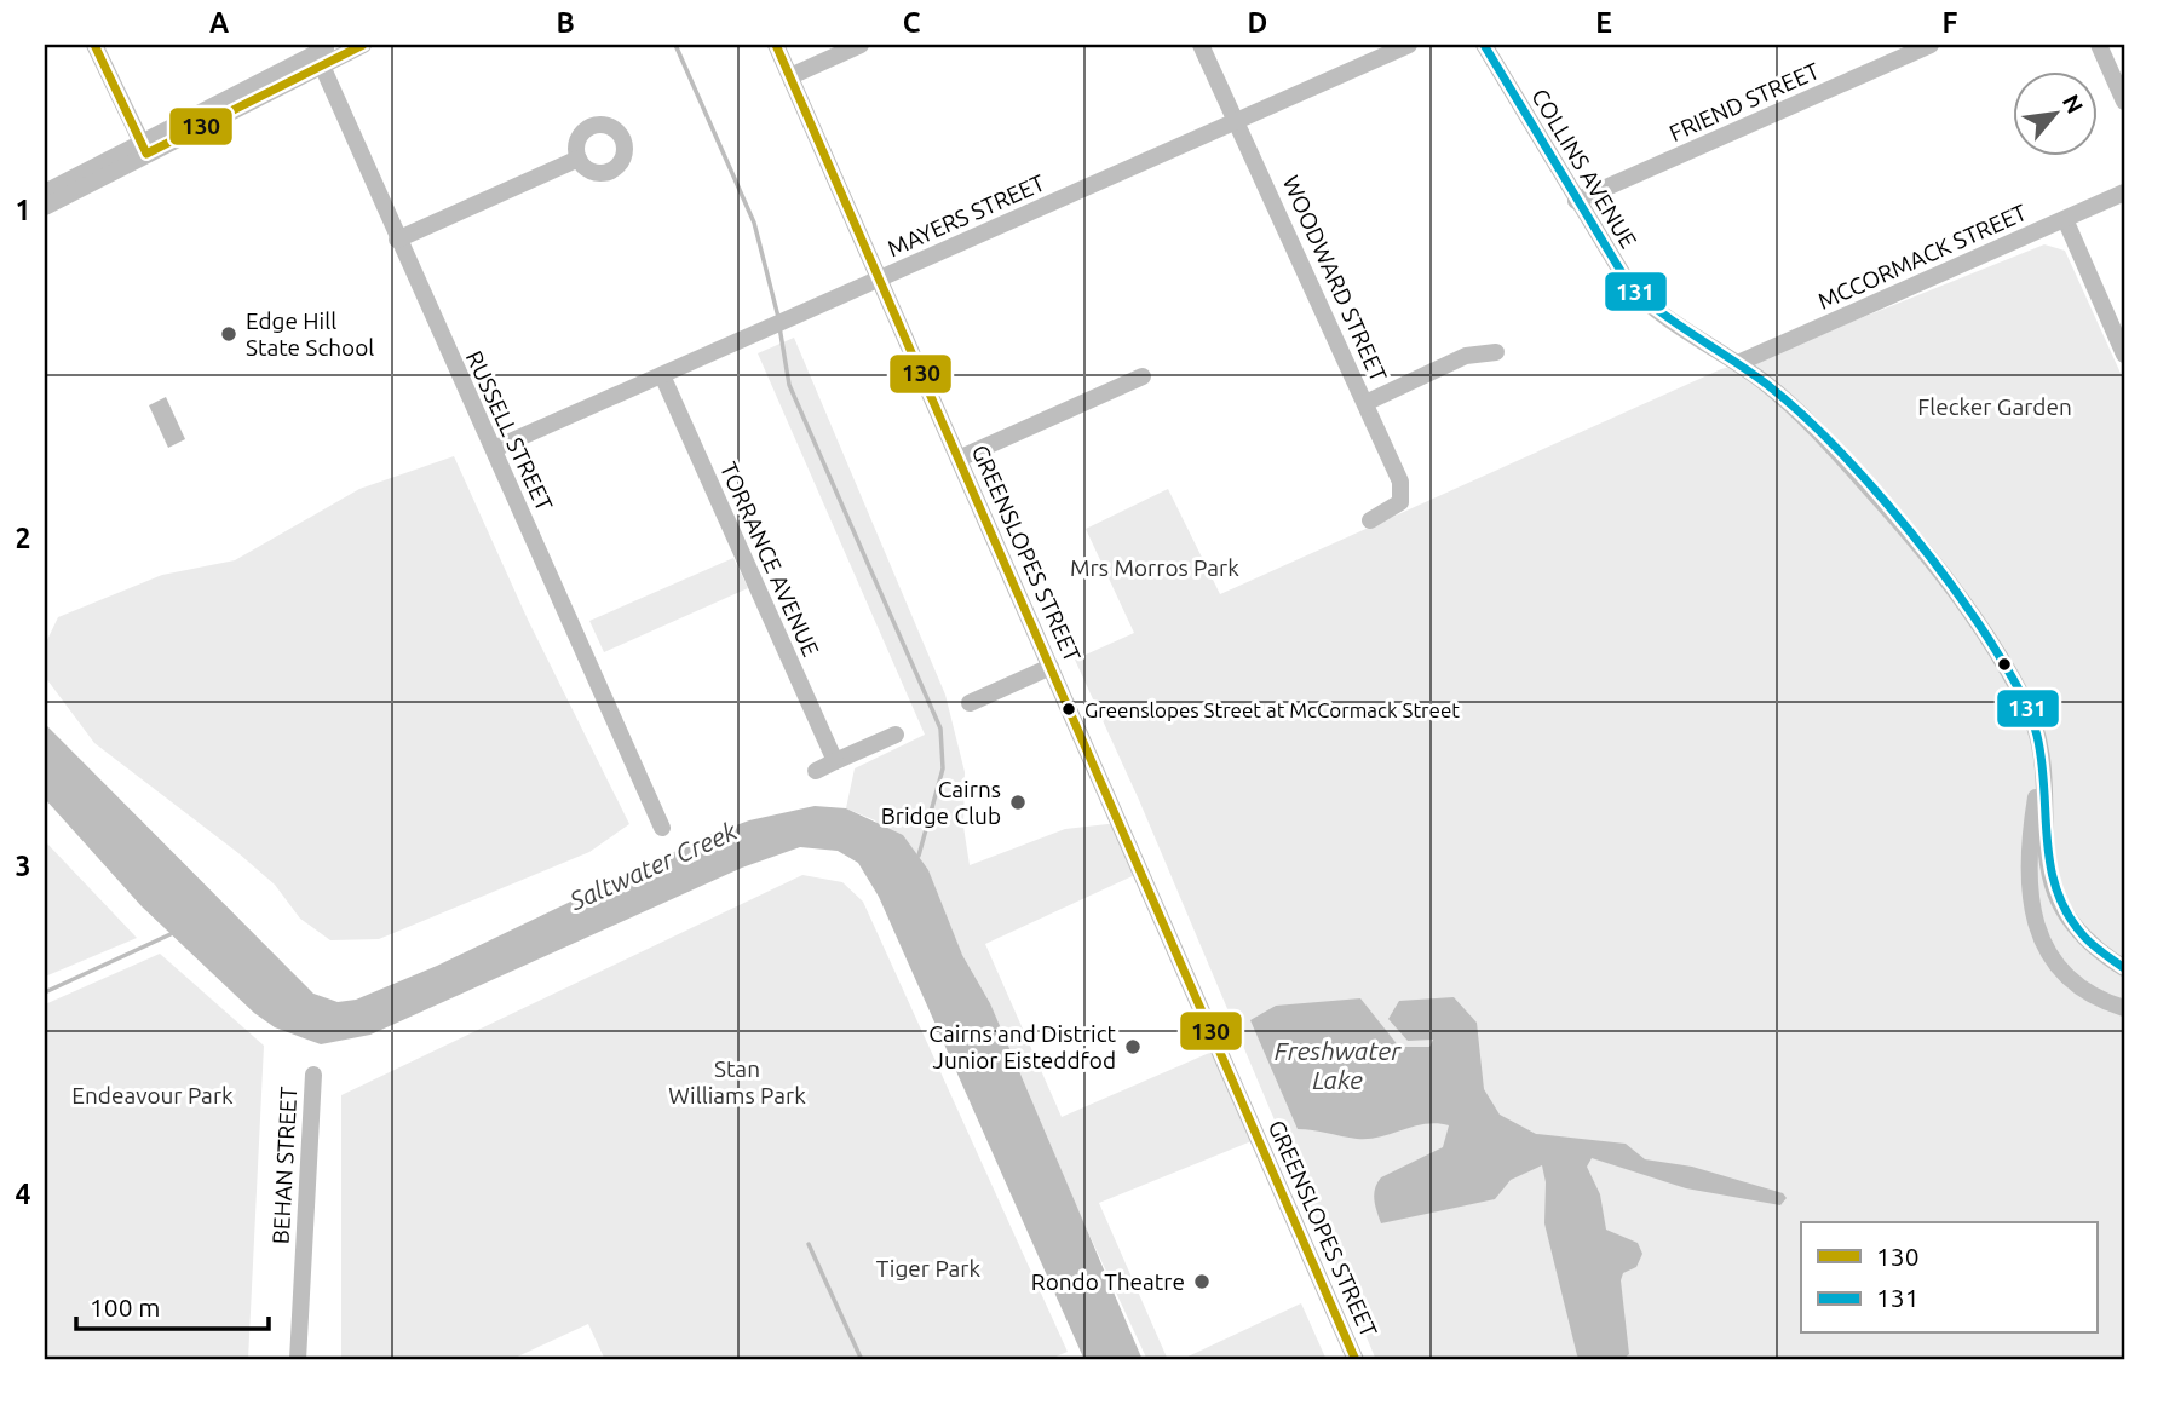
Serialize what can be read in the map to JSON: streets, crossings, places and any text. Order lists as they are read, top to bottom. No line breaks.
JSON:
{"streets":{"street":["FRIEND STREET","COLLINS AVENUE","MAYERS STREET","MCCORMACK STREET","WOODWARD STREET","RUSSELL STREET","GREENSLOPES STREET","TORRANCE AVENUE","BEHAN STREET"]},"crossings":[["FRIEND STREET","COLLINS AVENUE"],["COLLINS AVENUE","MCCORMACK STREET"],["MAYERS STREET","WOODWARD STREET"],["MAYERS STREET","RUSSELL STREET"],["MAYERS STREET","GREENSLOPES STREET"],["MAYERS STREET","TORRANCE AVENUE"]],"water":["Saltwater Creek","Freshwater Lake"],"parks":["Flecker Garden","Mrs Morros Park","Stan Williams Park","Endeavour Park","Tiger Park"],"places":["Edge Hill State School","Greenslopes Street at McCormack Street","Cairns Bridge Club","Cairns and District Junior Eisteddfod","Rondo Theatre"],"lines":["transit line 130","transit line 131"],"legend":["130","131"],"scale_bar":"100 m","north":"top right","grid":{"columns":["A","B","C","D","E","F"],"rows":["1","2","3","4"]}}
